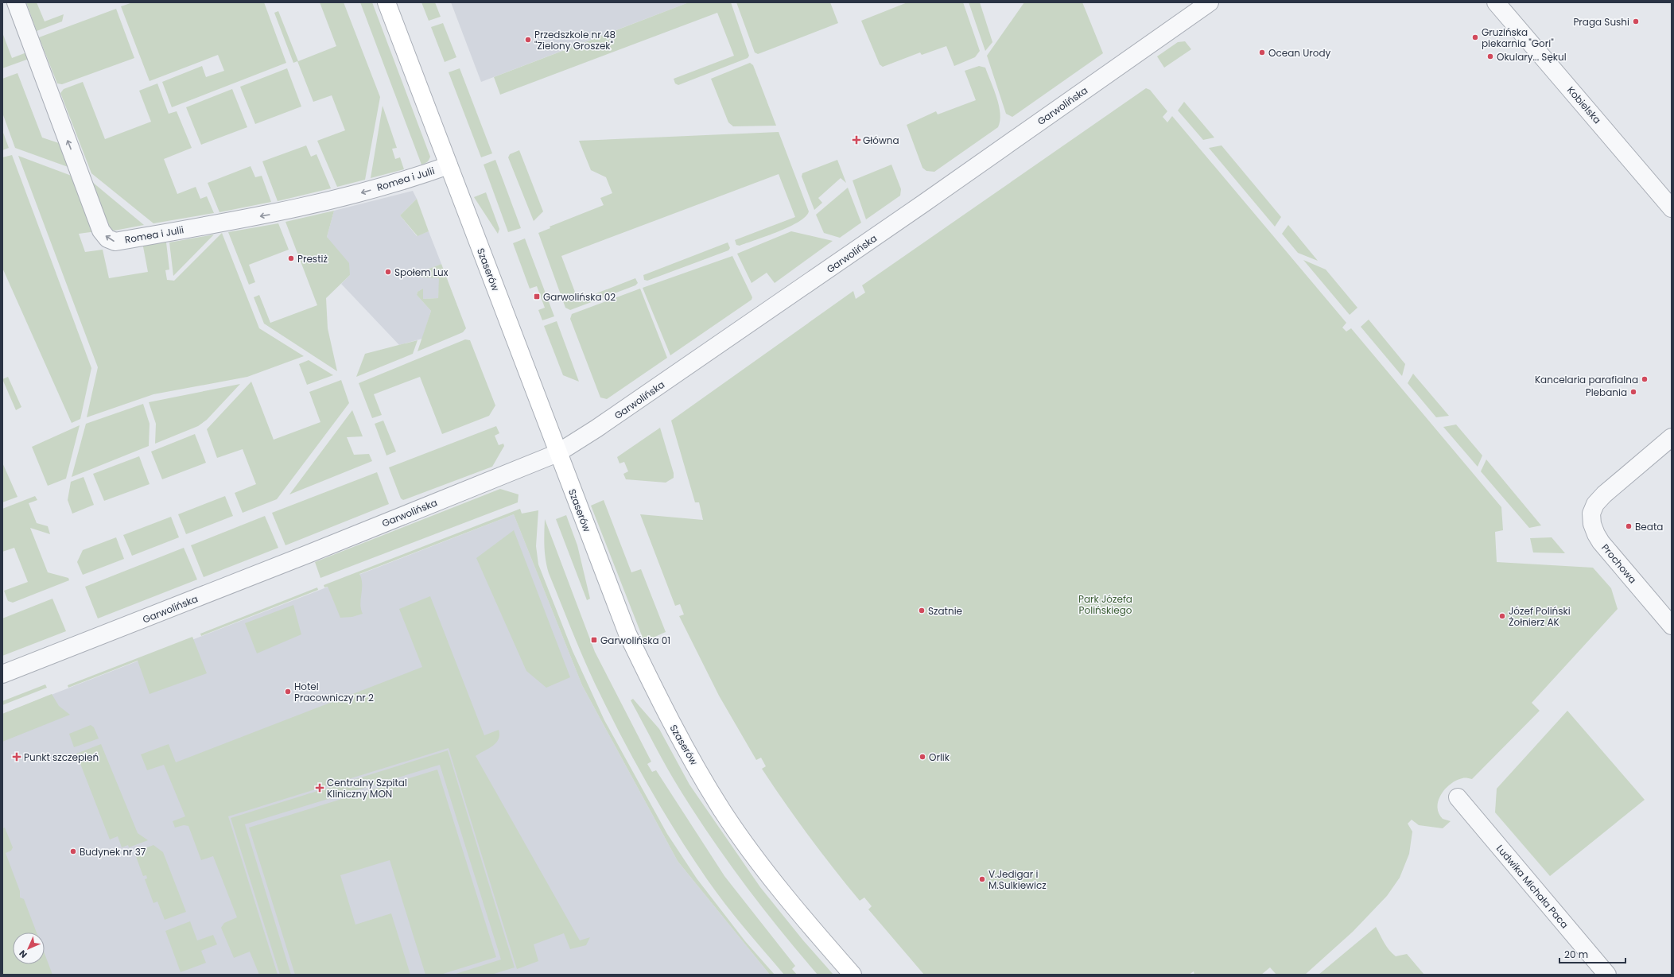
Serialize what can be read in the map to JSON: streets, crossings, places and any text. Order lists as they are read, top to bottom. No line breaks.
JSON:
{"streets":{"street":["Kobielska","Garwolińska","Romea i Julii","Szaserów","Prochowa","Ludwika Michała Paca"]},"crossings":[["Garwolińska","Szaserów"],["Romea i Julii","Szaserów"]],"parks":["Park Józefa Polińskiego"],"places":{"other":["Praga Sushi","Gruzińska piekarnia \"Gori\"","Przedszkole nr 48 \"Zielony Groszek\"","Ocean Urody","Okulary... Sękul","Prestiż","Społem Lux","Kancelaria parafialna","Plebania","Beata","Szatnie","Józef Poliński Żołnierz AK","Hotel Pracowniczy nr 2","Orlik","Budynek nr 37","V.Jedigar i M.Sulkiewicz"],"health":["Główna","Punkt szczepień","Centralny Szpital Kliniczny MON"],"transit":["Garwolińska 02","Garwolińska 01"]},"scale_bar":"20 m","north":"bottom left"}
